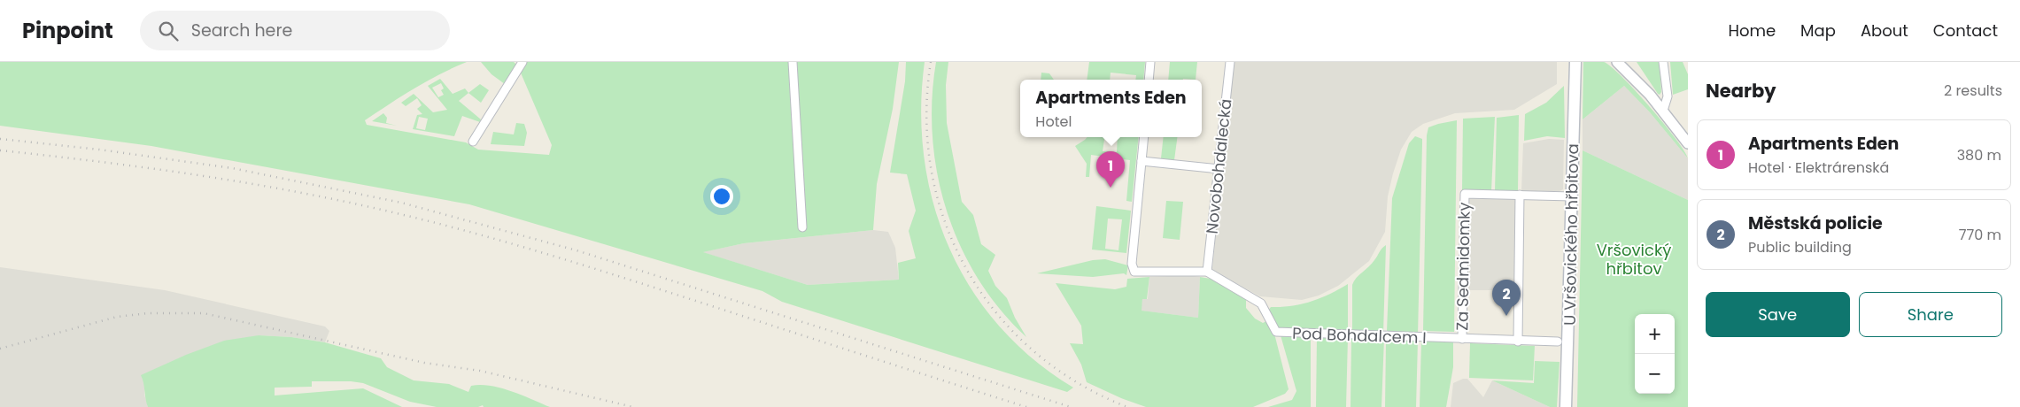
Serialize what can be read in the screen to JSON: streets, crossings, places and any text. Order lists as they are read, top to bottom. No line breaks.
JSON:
{"streets":{"main road":["U Vršovického hřbitova"],"street":["Novobohdalecká","Za Sedmidomky","Pod Bohdalcem I"]},"crossings":[["Novobohdalecká","Pod Bohdalcem I"],["U Vršovického hřbitova","Za Sedmidomky"],["Za Sedmidomky","Pod Bohdalcem I"]],"parks":["Vršovický hřbitov"],"page":{"header":"Pinpoint","search":"Search here","nav":["Home","Map","About","Contact"],"heading":["Nearby","2 results"],"popup":["Apartments Eden","Hotel"],"list":[{"mark":"1","name":"Apartments Eden","note":"Hotel · Elektrárenská","value":"380 m"},{"mark":"2","name":"Městská policie","note":"Public building","value":"770 m"}],"pins":["1","2"],"buttons":["Save","Share"],"map_buttons":["+","−"]}}
